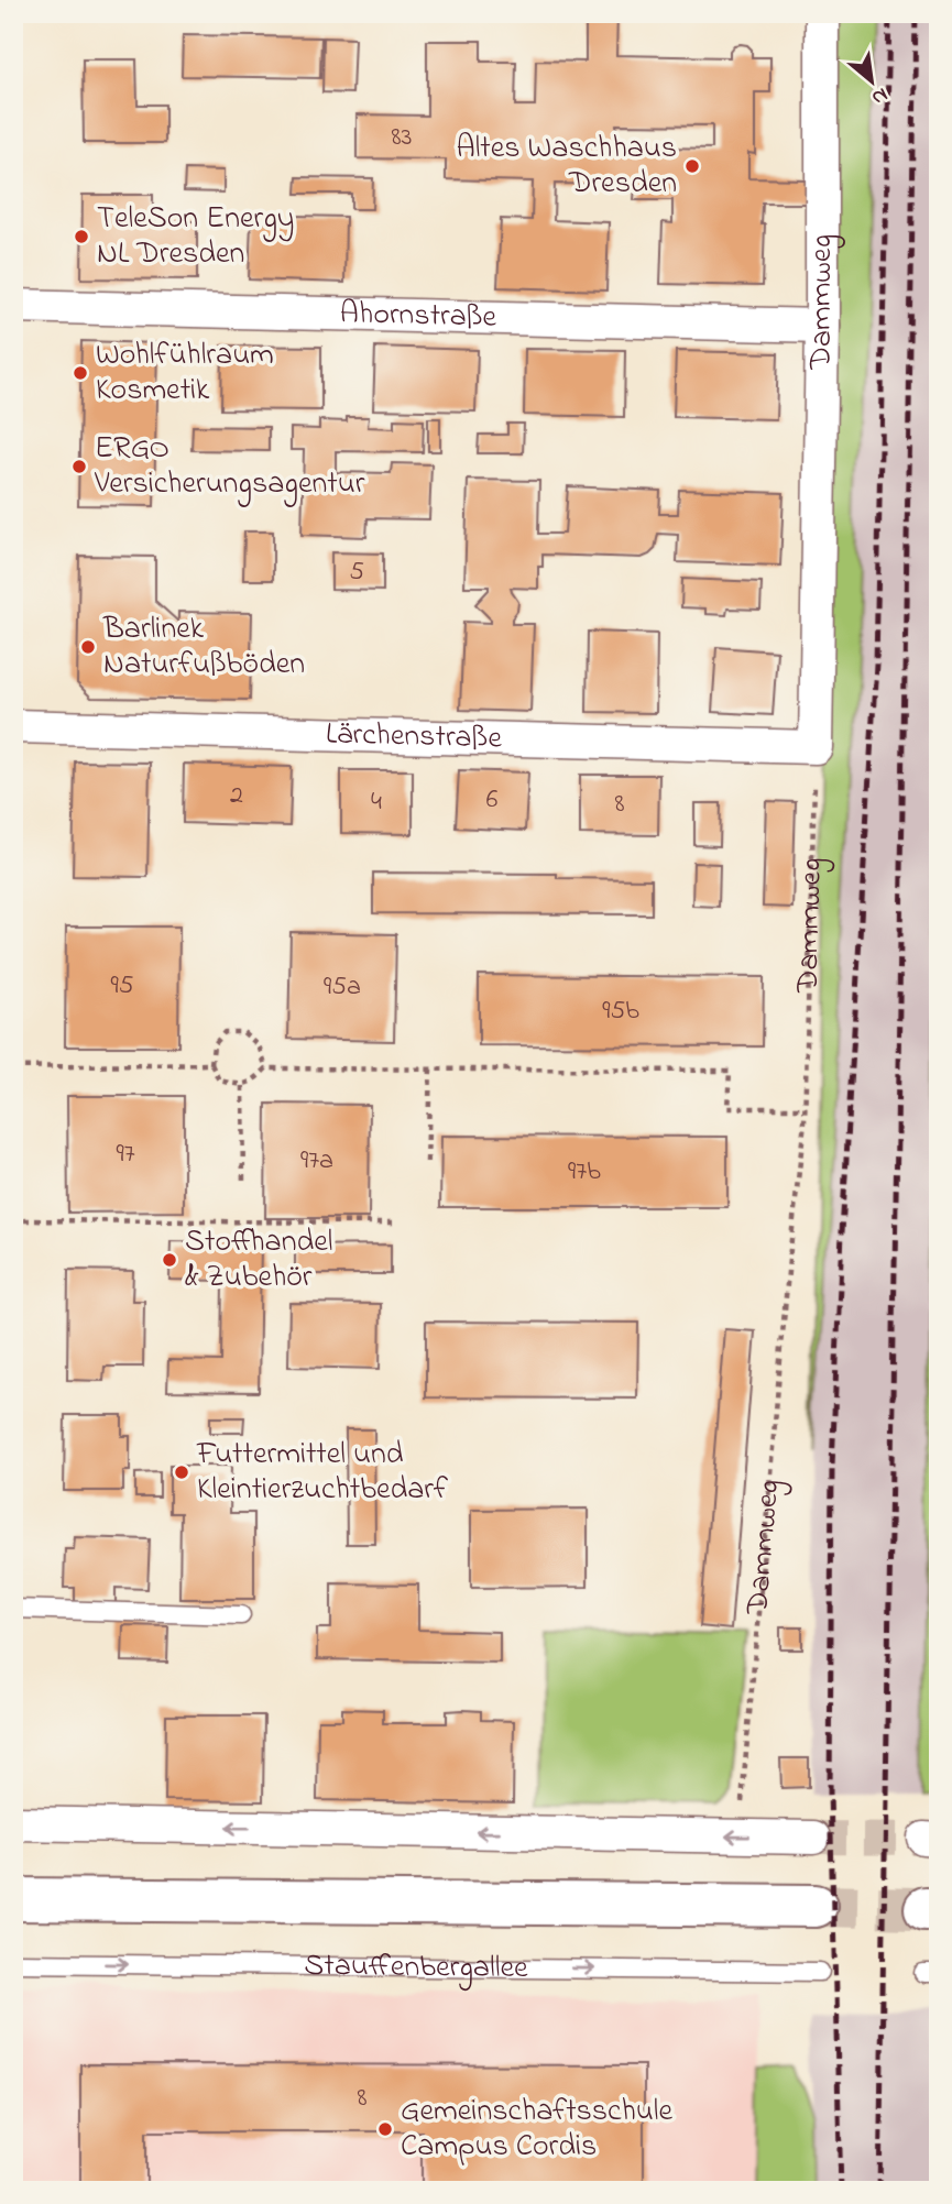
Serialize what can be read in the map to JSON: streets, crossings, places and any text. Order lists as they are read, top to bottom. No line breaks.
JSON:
{"streets":{"main road":["Stauffenbergallee"],"street":["Dammweg","Ahornstraße","Lärchenstraße"]},"crossings":[["Dammweg","Ahornstraße"],["Dammweg","Lärchenstraße"]],"places":["Altes Waschhaus Dresden","TeleSon Energy NL Dresden","Wohlfühlraum Kosmetik","ERGO Versicherungsagentur","Barlinek Naturfußböden","Stoffhandel & Zubehör","Futtermittel und Kleintierzuchtbedarf","Gemeinschaftsschule Campus Cordis"],"house_numbers":["83","5","2","6","4","8","95","95a","95b","97","97a","97b","8"],"north":"bottom right"}
